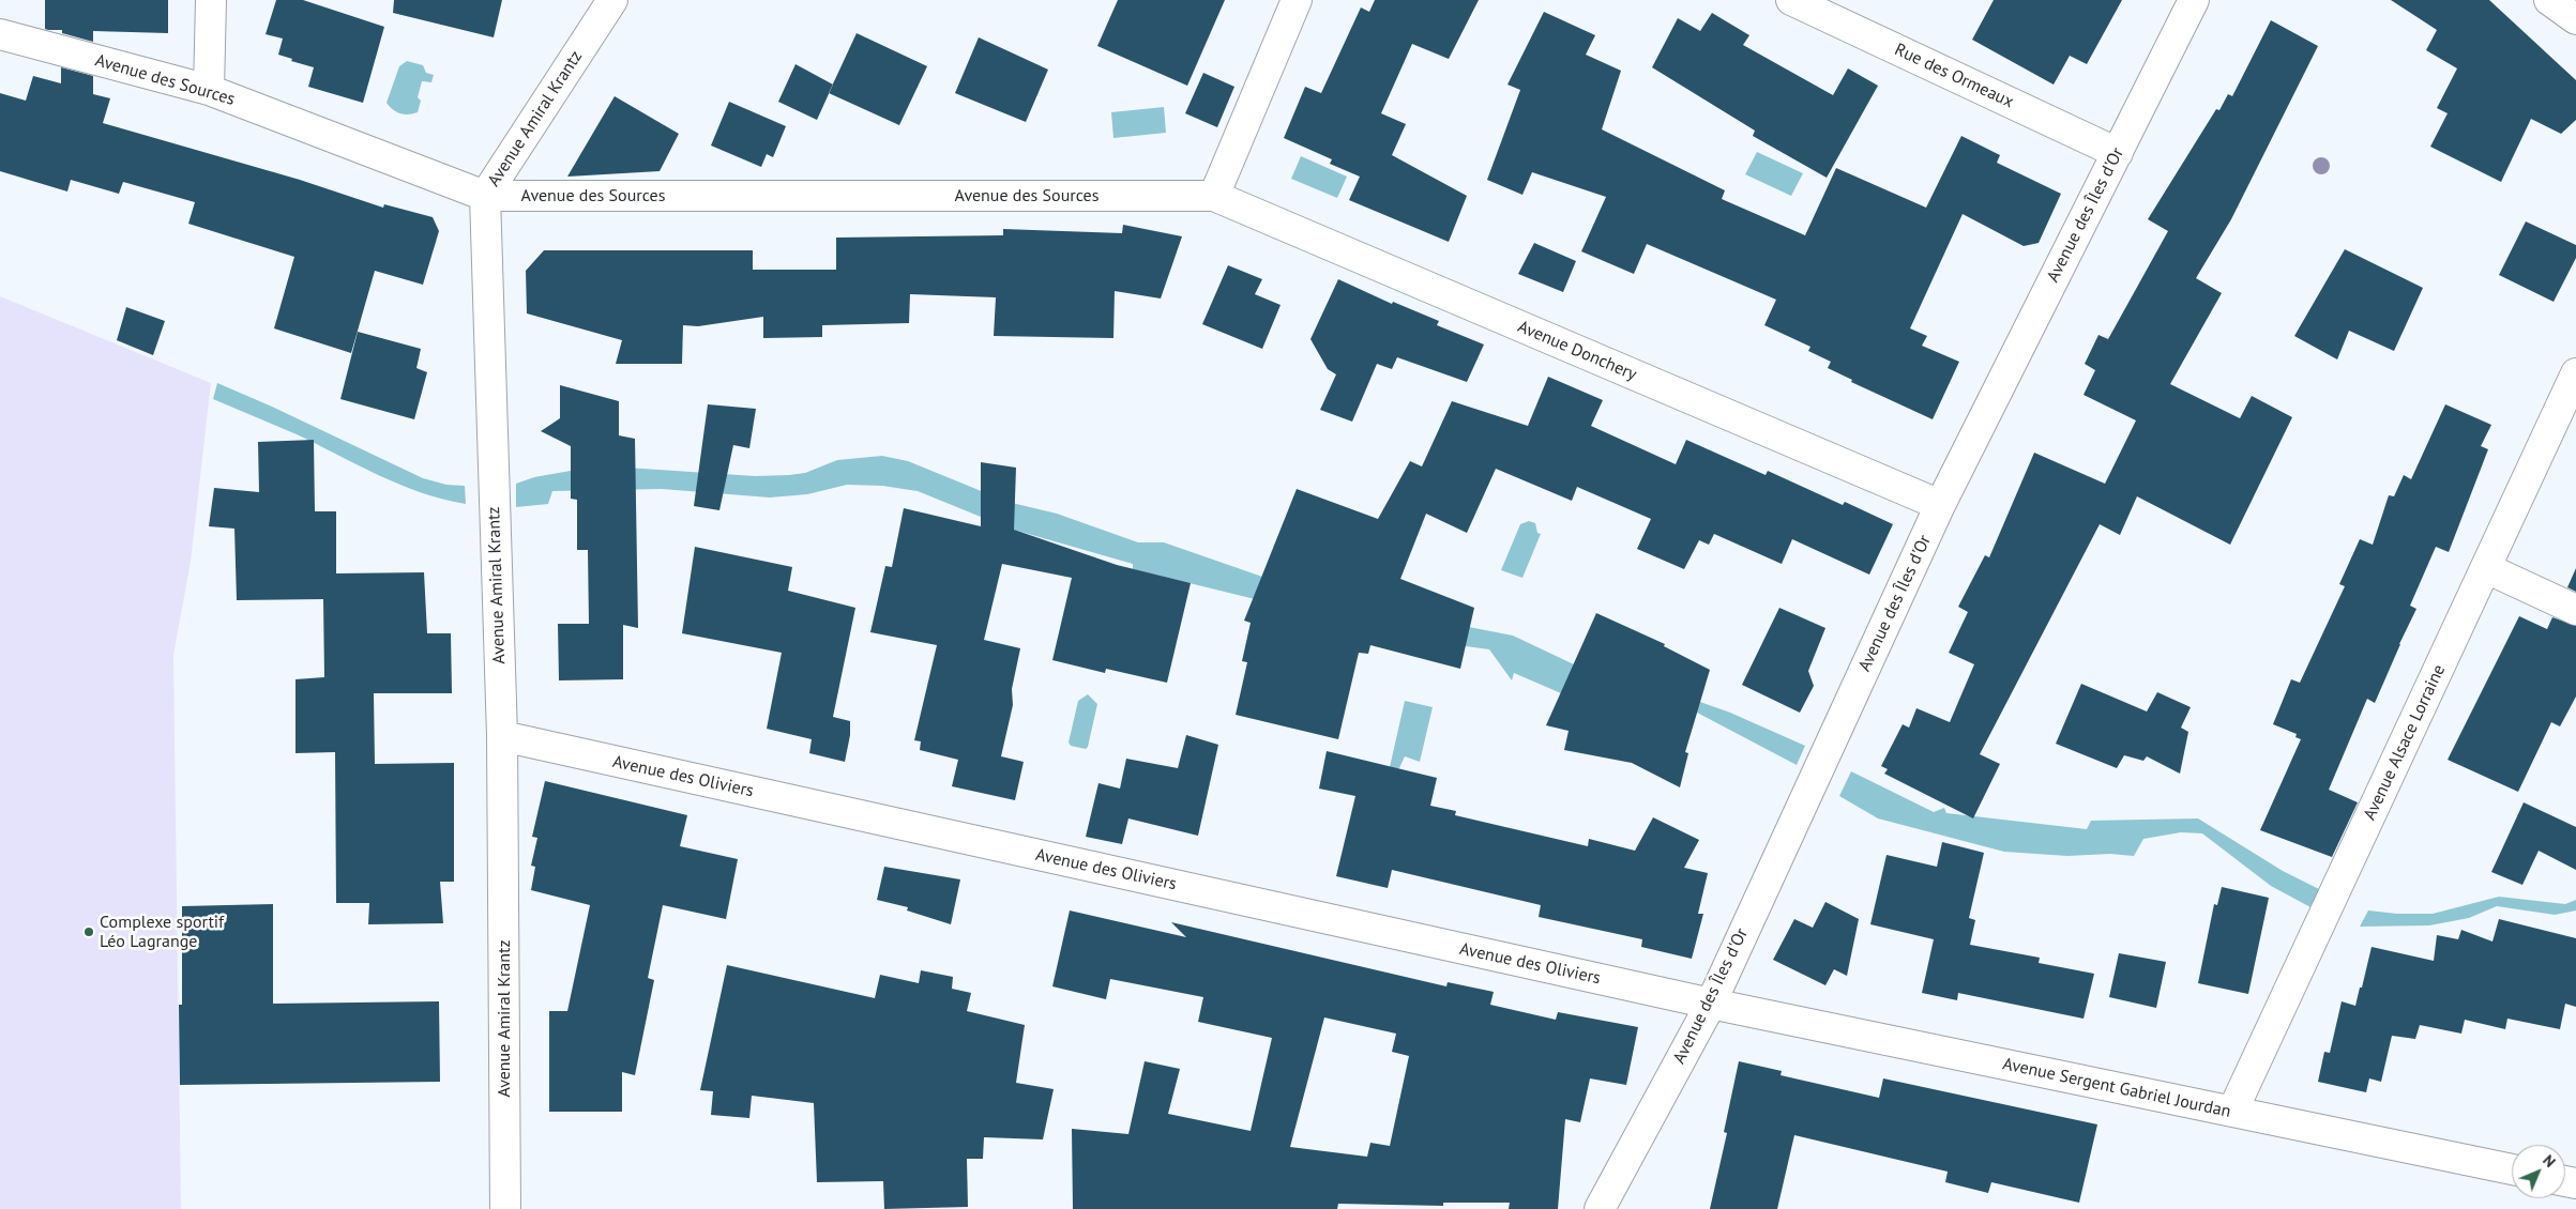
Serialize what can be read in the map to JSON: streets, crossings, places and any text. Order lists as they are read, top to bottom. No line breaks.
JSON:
{"streets":{"street":["Rue des Ormeaux","Avenue des Sources","Avenue Amiral Krantz","Avenue des Îles d'Or","Avenue Donchery","Avenue Alsace Lorraine","Avenue des Oliviers","Avenue Sergent Gabriel Jourdan"]},"crossings":[["Rue des Ormeaux","Avenue des Îles d'Or"],["Avenue des Sources","Avenue Amiral Krantz"],["Avenue des Sources","Avenue Donchery"],["Avenue Amiral Krantz","Avenue des Oliviers"],["Avenue des Îles d'Or","Avenue Donchery"],["Avenue des Îles d'Or","Avenue des Oliviers"],["Avenue des Îles d'Or","Avenue Sergent Gabriel Jourdan"],["Avenue Alsace Lorraine","Avenue Sergent Gabriel Jourdan"],["Avenue des Oliviers","Avenue Sergent Gabriel Jourdan"]],"places":["Complexe sportif Léo Lagrange"],"north":"top right"}
